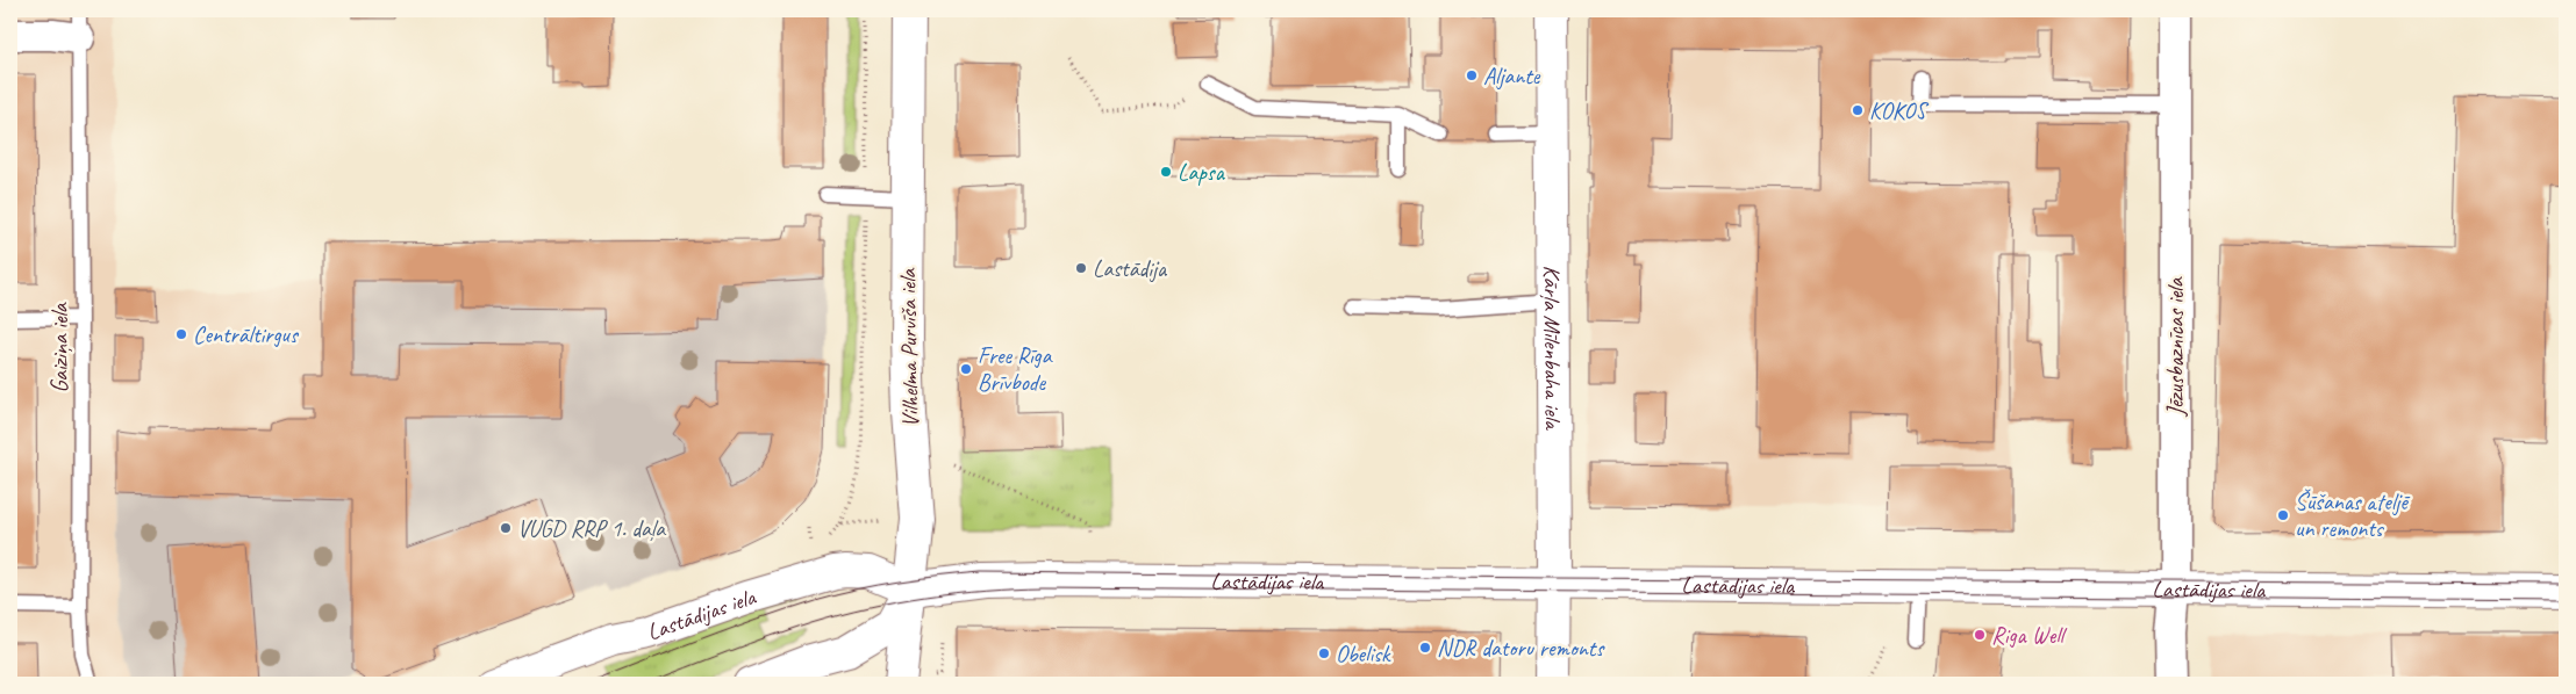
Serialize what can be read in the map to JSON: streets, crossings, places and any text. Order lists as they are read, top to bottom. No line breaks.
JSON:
{"streets":{"street":["Kārļa Mīlenbaha iela","Jēzusbaznīcas iela","Vilhelma Purvīša iela","Lastādijas iela"],"lane":["Gaiziņa iela"]},"crossings":[["Kārļa Mīlenbaha iela","Lastādijas iela"],["Jēzusbaznīcas iela","Lastādijas iela"],["Vilhelma Purvīša iela","Lastādijas iela"]],"places":["Aljante","KOKOS","Lapsa","Lastādija","Centrāltirgus","Free Rīga Brīvbode","Šūšanas ateljē un remonts","VUGD RRP 1. daļa","Riga Well","NDR datoru remonts","Obelisk"]}
